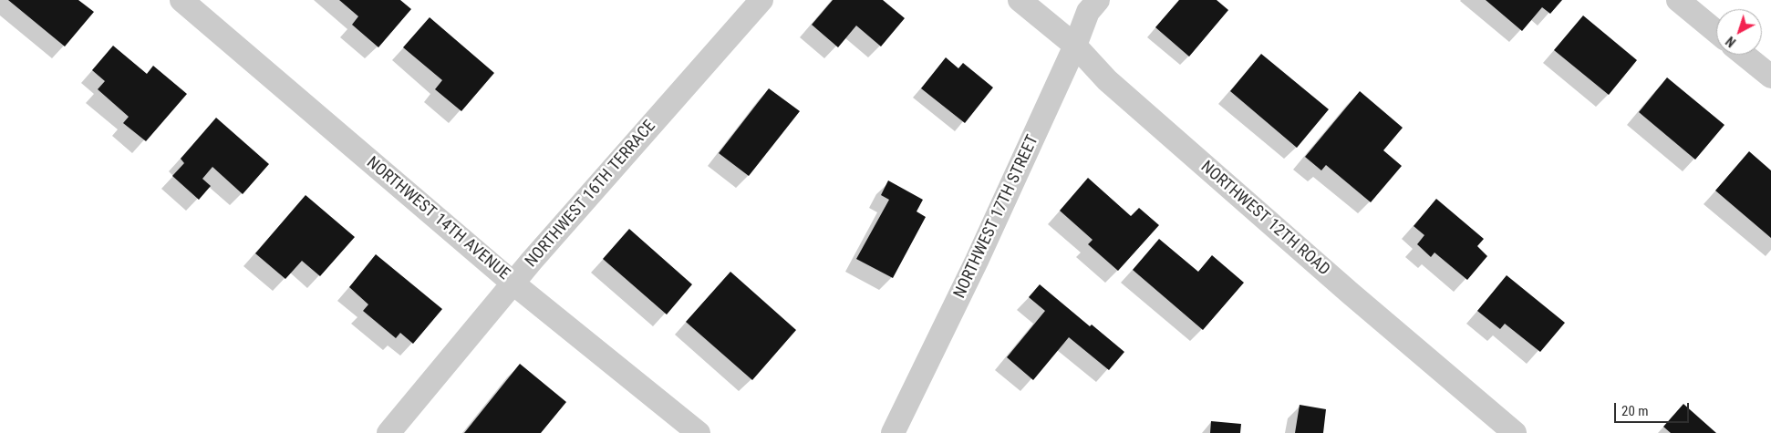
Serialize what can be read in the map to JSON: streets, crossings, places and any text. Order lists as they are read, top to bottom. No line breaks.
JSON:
{"streets":{"street":["NORTHWEST 16TH TERRACE","NORTHWEST 17TH STREET","NORTHWEST 14TH AVENUE","NORTHWEST 12TH ROAD"]},"crossings":[["NORTHWEST 16TH TERRACE","NORTHWEST 14TH AVENUE"],["NORTHWEST 17TH STREET","NORTHWEST 12TH ROAD"]],"scale_bar":"20 m","north":"bottom left"}
